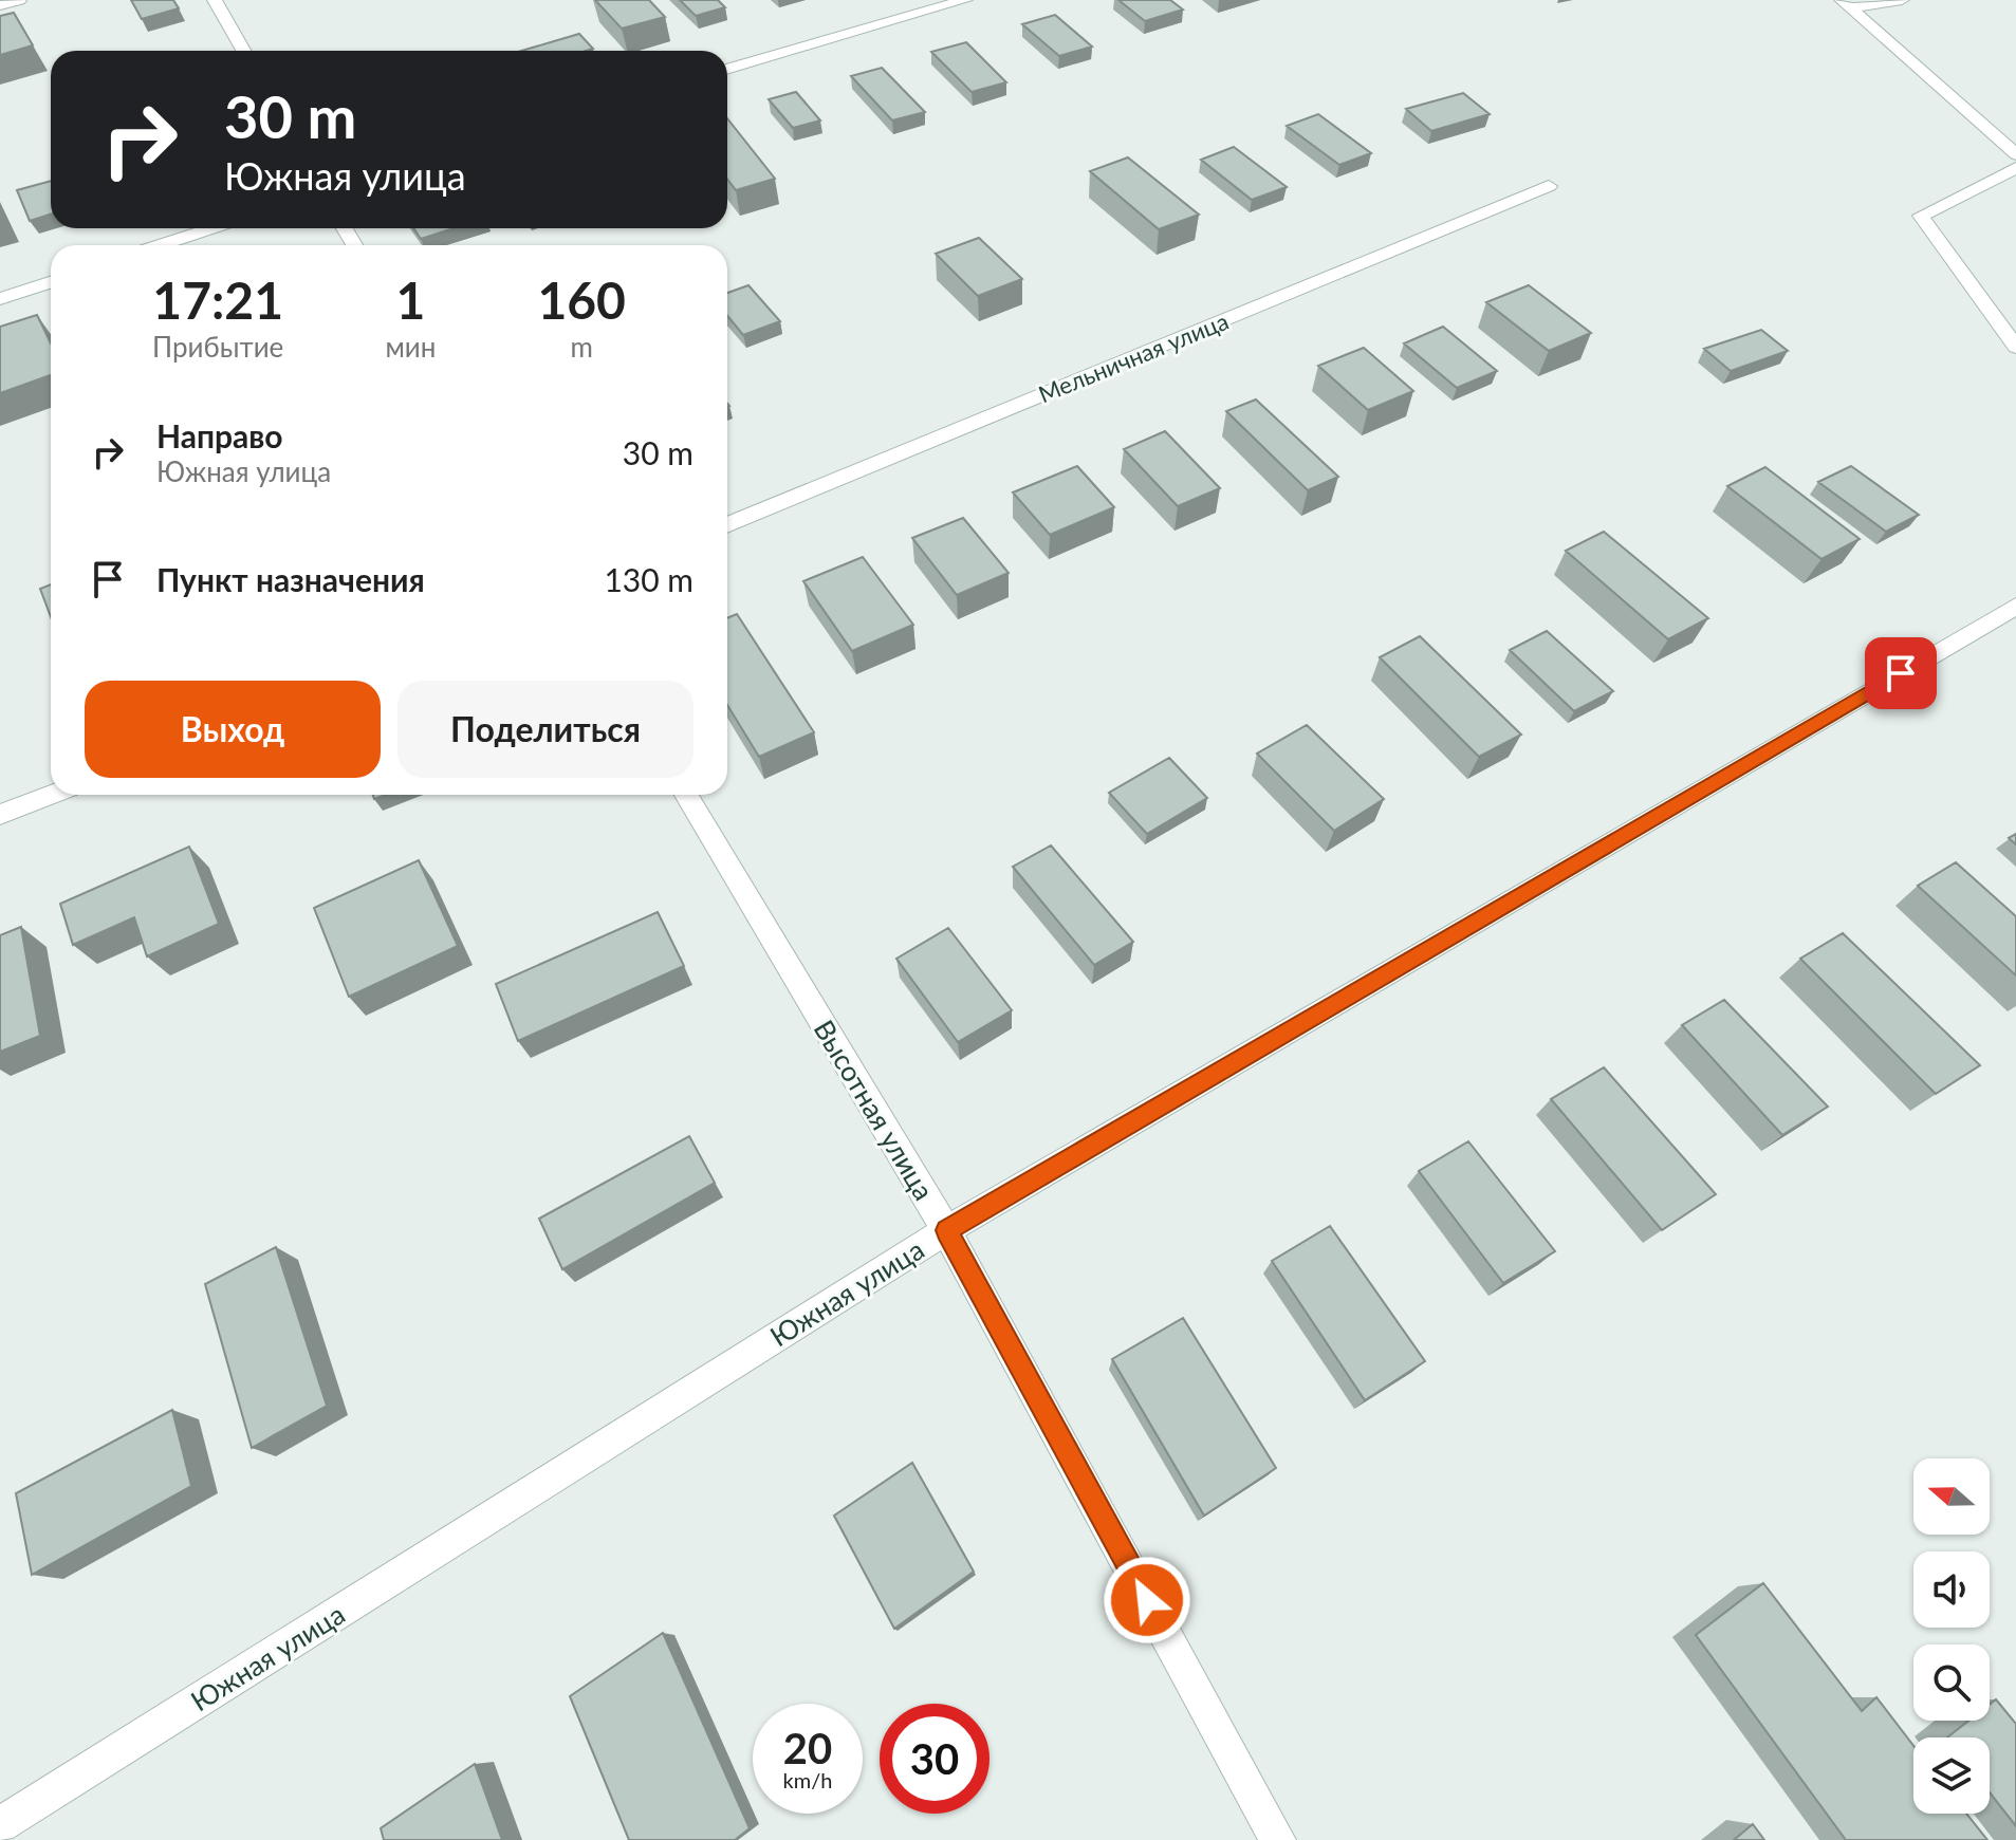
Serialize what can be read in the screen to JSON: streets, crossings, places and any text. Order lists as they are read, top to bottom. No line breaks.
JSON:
{"streets":{"street":["Мельничная улица","Высотная улица","Южная улица"]},"crossings":[["Высотная улица","Южная улица"]],"north":"left","page":{"turn":["30 m","Южная улица"],"eta":["17:21","Прибытие","1","мин","160","m"],"list":[{"name":"Направо","note":"Южная улица","value":"30 m"},{"name":"Пункт назначения","value":"130 m"}],"buttons":["Выход","Поделиться"],"speed":"20 km/h","limit":"30"}}
